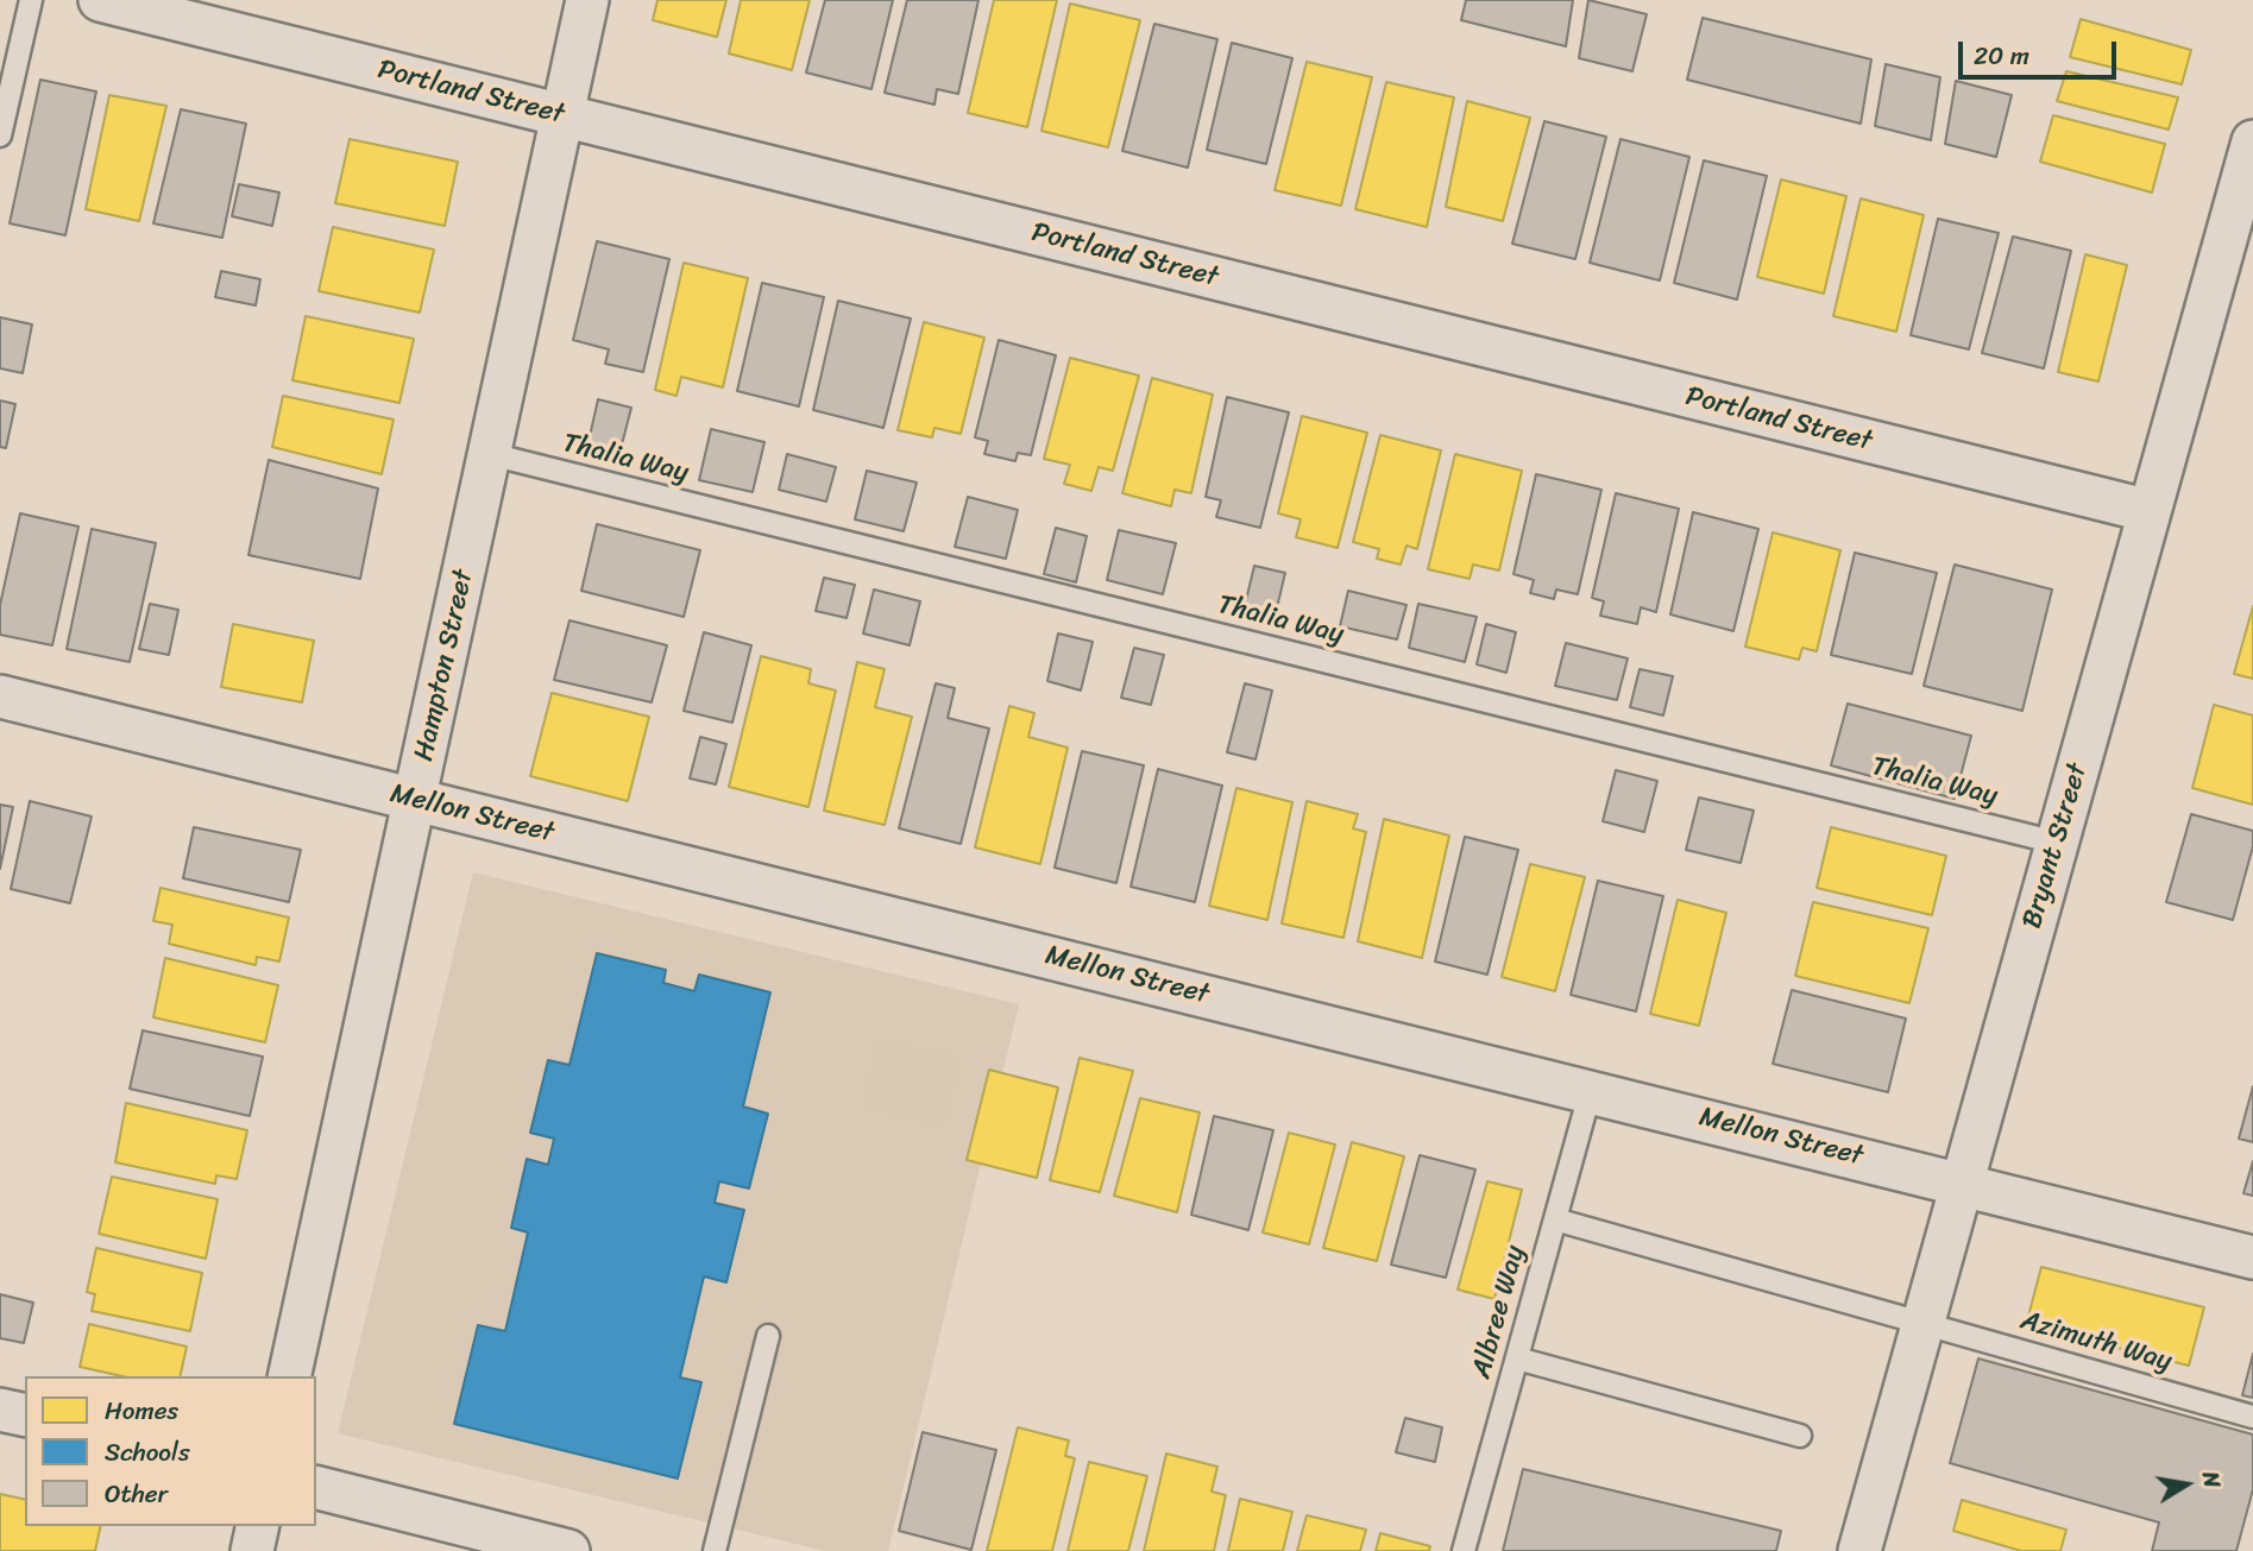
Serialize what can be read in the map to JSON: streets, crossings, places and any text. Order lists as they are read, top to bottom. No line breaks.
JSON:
{"streets":{"street":["Portland Street","Hampton Street","Mellon Street","Bryant Street"],"lane":["Thalia Way","Albree Way","Azimuth Way"]},"crossings":[["Portland Street","Hampton Street"],["Portland Street","Bryant Street"],["Thalia Way","Hampton Street"],["Thalia Way","Bryant Street"],["Hampton Street","Mellon Street"],["Mellon Street","Bryant Street"],["Mellon Street","Albree Way"],["Bryant Street","Azimuth Way"],["Albree Way","Azimuth Way"]],"legend":["Homes","Schools","Other"],"scale_bar":"20 m","north":"right"}
